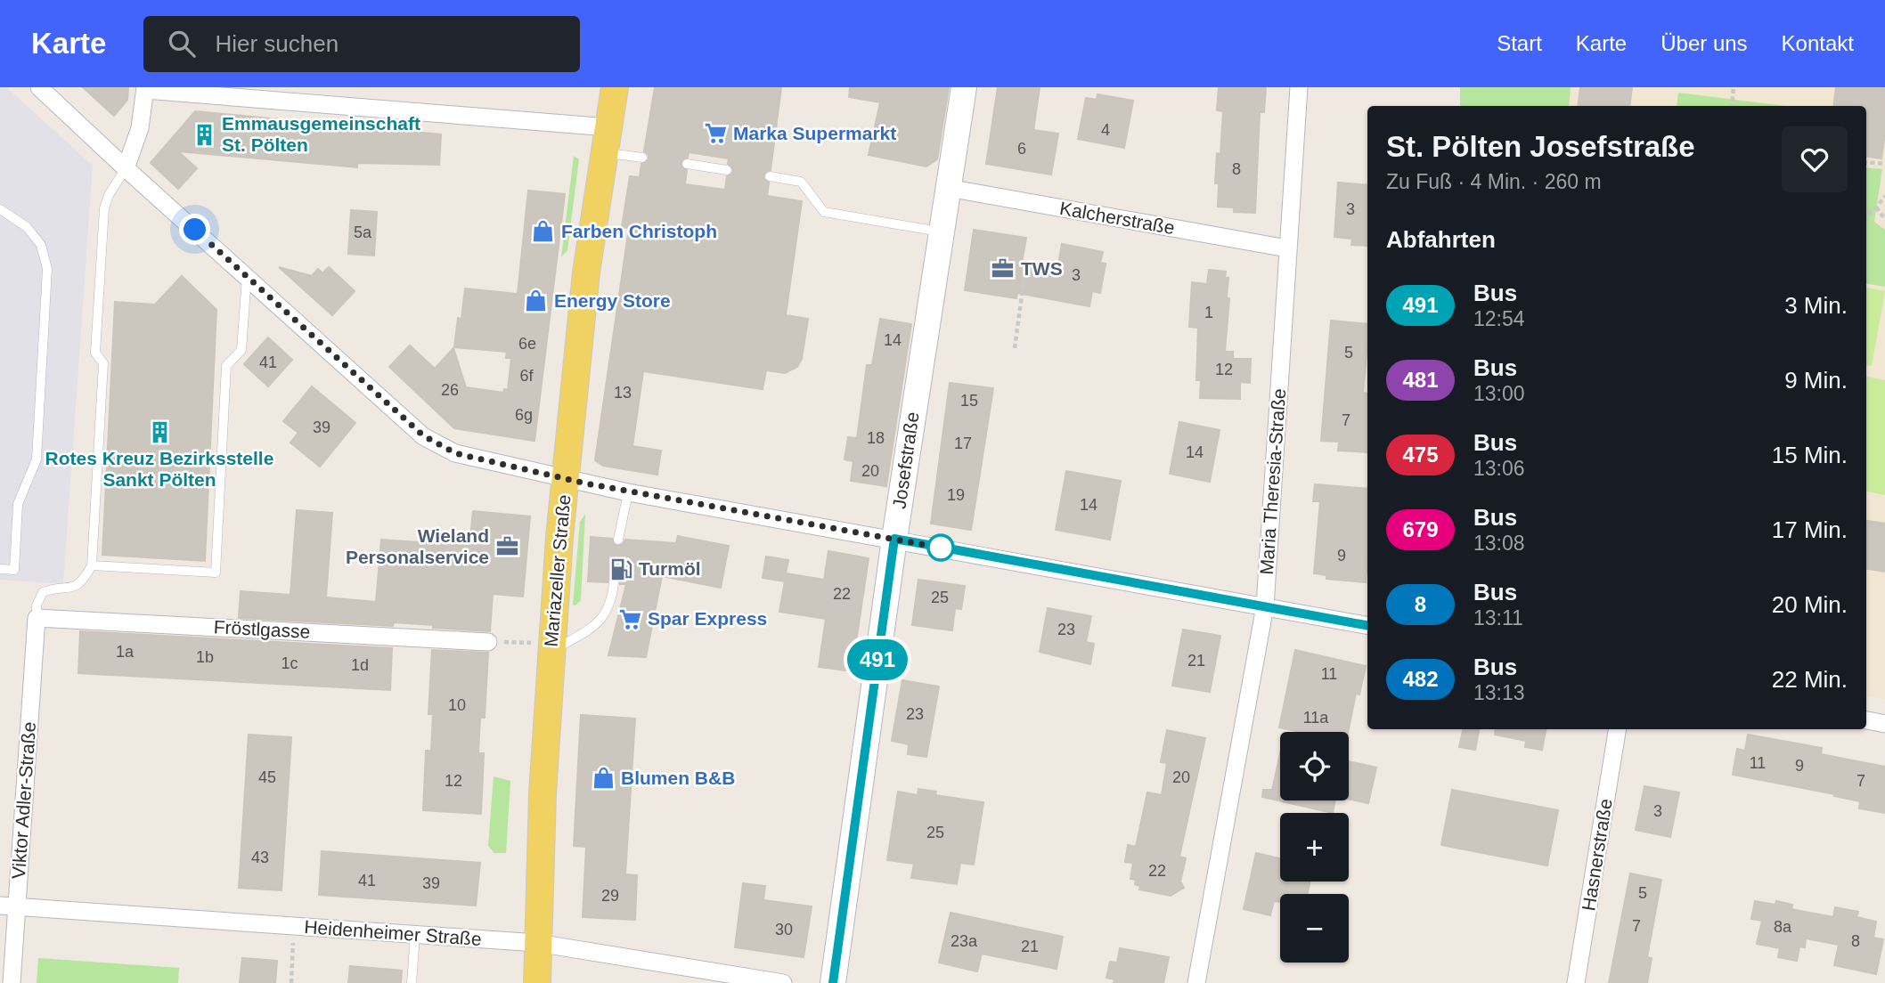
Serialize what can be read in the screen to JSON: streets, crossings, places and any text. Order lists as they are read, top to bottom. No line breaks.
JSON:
{"streets":{"main road":["Mariazeller Straße"],"street":["Kalcherstraße","Josefstraße","Maria Theresia-Straße","Fröstlgasse","Viktor Adler-Straße","Hasnerstraße","Heidenheimer Straße"]},"crossings":[["Kalcherstraße","Josefstraße"],["Kalcherstraße","Maria Theresia-Straße"],["Mariazeller Straße","Heidenheimer Straße"],["Fröstlgasse","Viktor Adler-Straße"],["Viktor Adler-Straße","Heidenheimer Straße"]],"places":{"supermarket":["Marka Supermarkt","Spar Express"],"building":["Emmausgemeinschaft St. Pölten","Rotes Kreuz Bezirksstelle Sankt Pölten"],"shop":["Farben Christoph","Energy Store","Blumen B&B"],"office":["TWS","Wieland Personalservice"],"fuel station":["Turmöl"]},"lines":["bus line 491"],"house_numbers":["4","6","8","3","5a","3","1","14","6e","5","41","12","6f","26","13","15","6g","7","39","18","17","14","20","19","14","9","22","25","23","1a","1b","21","1c","1d","11","10","23","11a","11","9","45","20","12","7","3","25","43","22","41","39","5","29","7","8a","30","23a","8","21"],"page":{"header":"Karte","search":"Hier suchen","nav":["Start","Karte","Über uns","Kontakt"],"on_map":"491","heading":[["St. Pölten Josefstraße","Zu Fuß · 4 Min. · 260 m"],"Abfahrten"],"list":[{"mark":"491","name":"Bus","note":"12:54","value":"3 Min."},{"mark":"481","name":"Bus","note":"13:00","value":"9 Min."},{"mark":"475","name":"Bus","note":"13:06","value":"15 Min."},{"mark":"679","name":"Bus","note":"13:08","value":"17 Min."},{"mark":"8","name":"Bus","note":"13:11","value":"20 Min."},{"mark":"482","name":"Bus","note":"13:13","value":"22 Min."}],"map_buttons":["+","−"]}}
